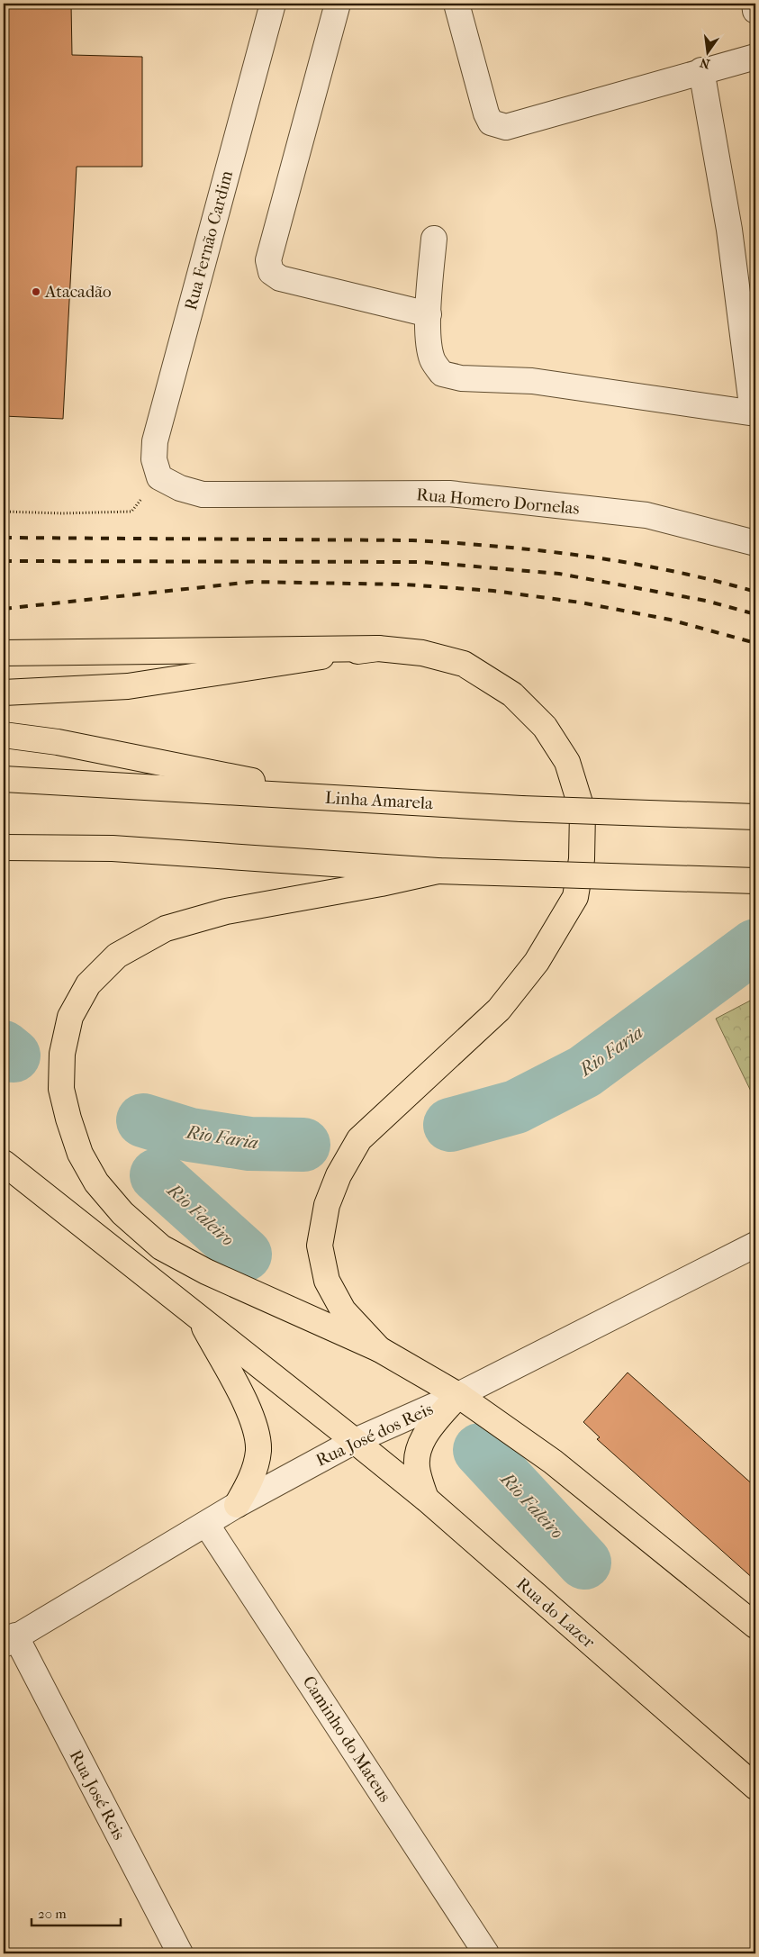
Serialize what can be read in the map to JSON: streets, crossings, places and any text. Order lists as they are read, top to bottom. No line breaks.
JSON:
{"streets":{"main road":["Linha Amarela","Rua do Lazer"],"street":["Rua Fernão Cardim","Rua Homero Dornelas","Rua José dos Reis","Caminho do Mateus","Rua José Reis"]},"crossings":[["Rua Fernão Cardim","Rua Homero Dornelas"],["Rua José dos Reis","Rua do Lazer"],["Rua José dos Reis","Caminho do Mateus"],["Rua José dos Reis","Rua José Reis"]],"water":["Rio Faria","Rio Faleiro"],"places":["Atacadão"],"scale_bar":"20 m","north":"bottom"}
